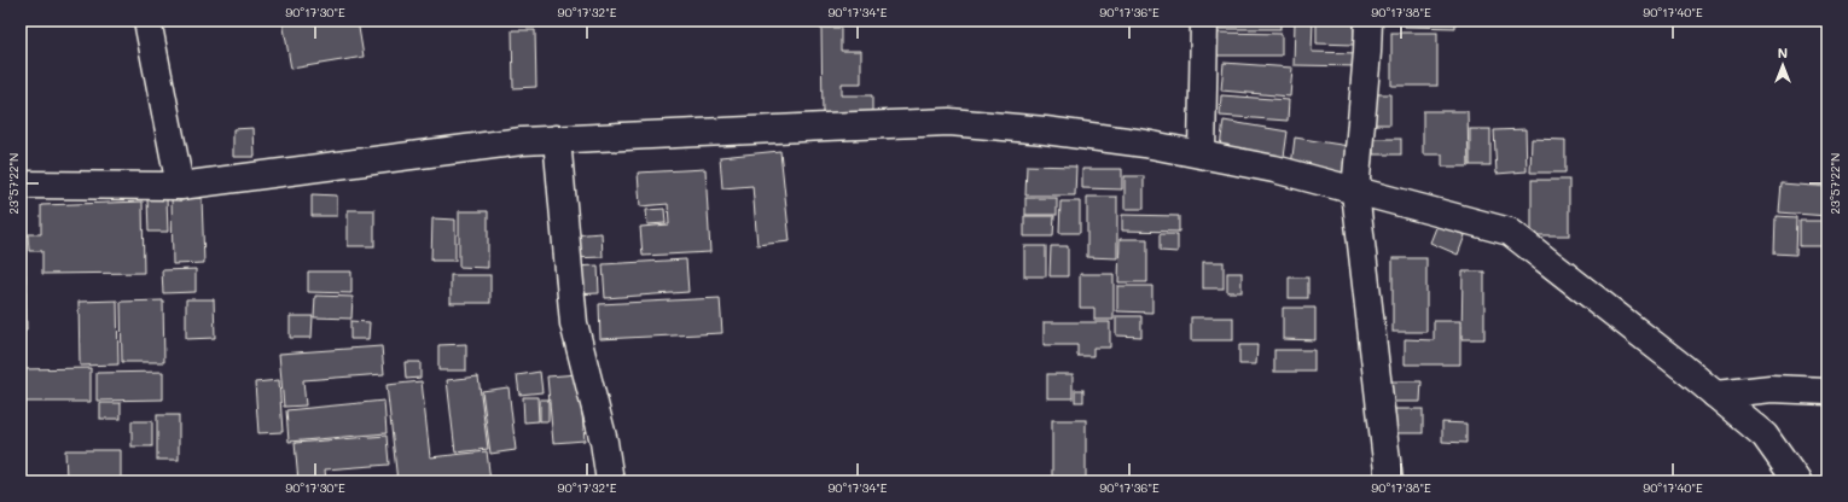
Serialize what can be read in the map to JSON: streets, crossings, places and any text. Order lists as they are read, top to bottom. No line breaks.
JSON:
{"north":"top","coordinates":["90°17'30\"E","90°17'32\"E","90°17'34\"E","90°17'36\"E","90°17'38\"E","90°17'40\"E","23°57'22\"N"]}
